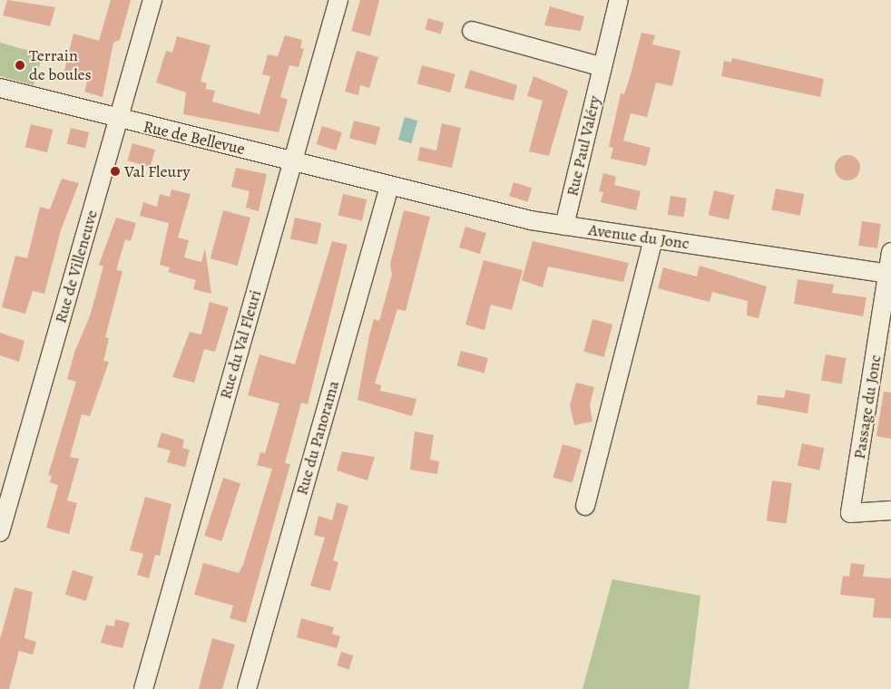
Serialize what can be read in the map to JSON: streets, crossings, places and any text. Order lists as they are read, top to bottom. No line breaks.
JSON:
{"streets":{"street":["Rue de Bellevue","Rue Paul Valéry","Avenue du Jonc","Rue de Villeneuve","Rue du Val Fleuri","Passage du Jonc","Rue du Panorama"]},"crossings":[["Rue de Bellevue","Avenue du Jonc"],["Rue de Bellevue","Rue de Villeneuve"],["Rue de Bellevue","Rue du Val Fleuri"],["Rue de Bellevue","Rue du Panorama"],["Rue Paul Valéry","Avenue du Jonc"],["Avenue du Jonc","Passage du Jonc"],["Avenue du Jonc","Rue du Panorama"]],"places":["Terrain de boules","Val Fleury"]}
